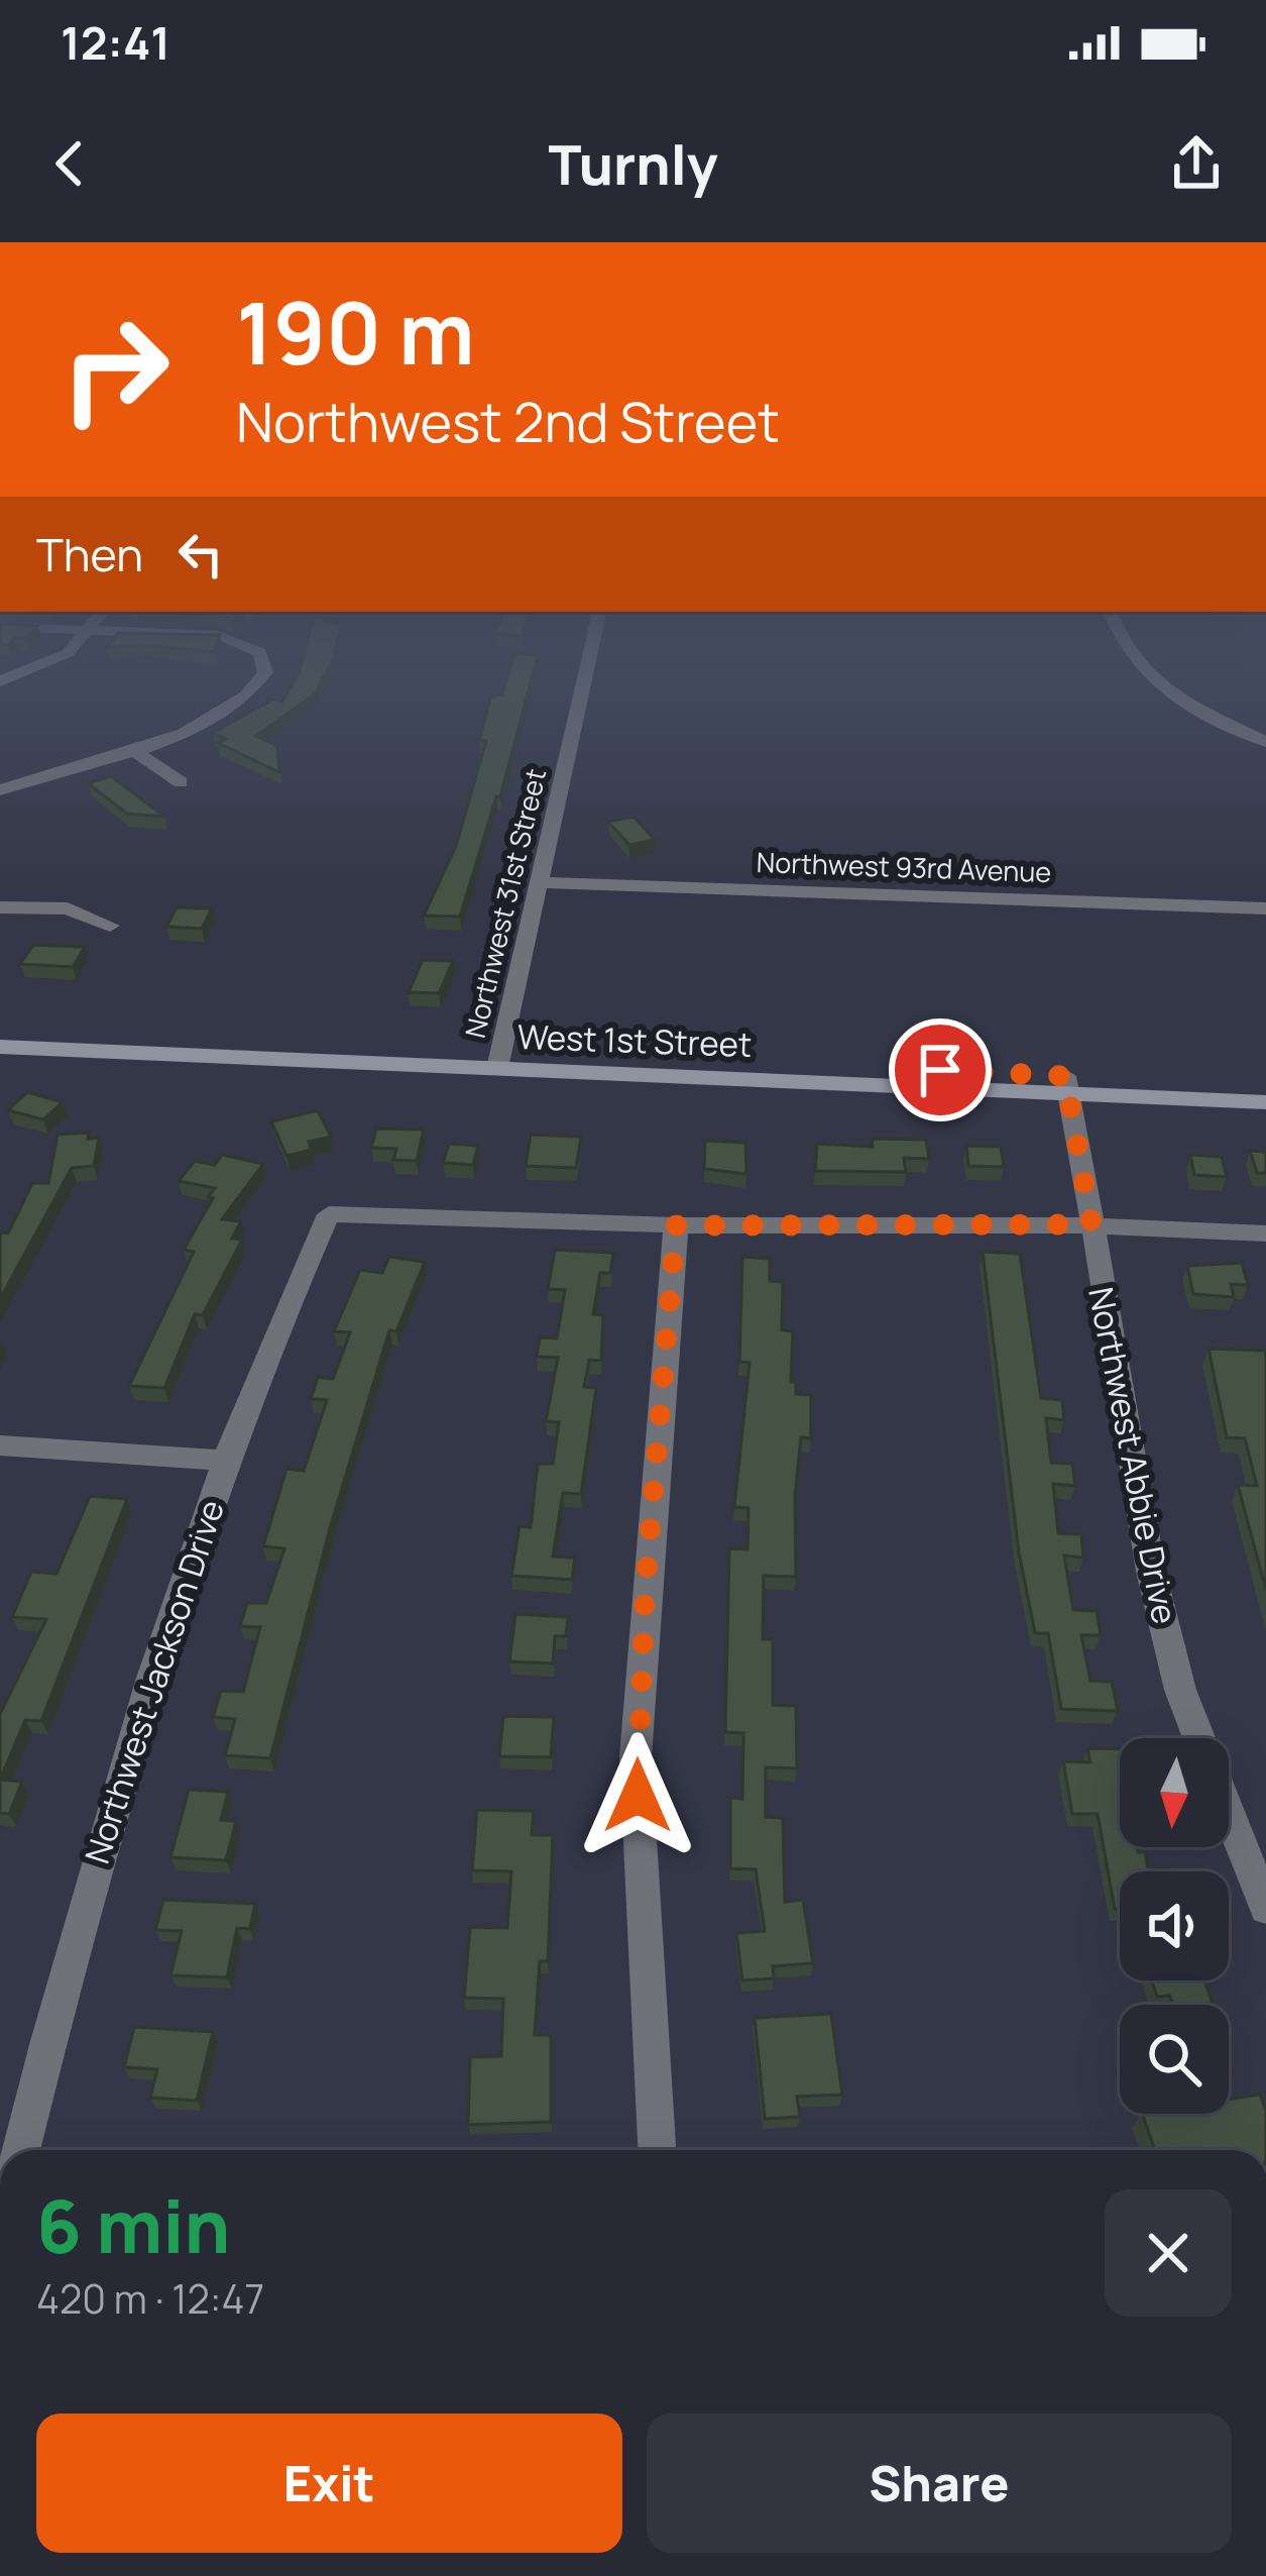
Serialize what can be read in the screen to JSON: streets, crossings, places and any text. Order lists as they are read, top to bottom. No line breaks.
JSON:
{"streets":{"main road":["West 1st Street"],"street":["Northwest 93rd Avenue","Northwest 31st Street","Northwest Abbie Drive","Northwest Jackson Drive"]},"crossings":[["Northwest 93rd Avenue","Northwest 31st Street"],["Northwest 31st Street","West 1st Street"],["West 1st Street","Northwest Abbie Drive"]],"north":"bottom","page":{"status":"12:41","header":"Turnly","turn":["190 m","Northwest 2nd Street"],"then":"Then","heading":["6 min","420 m · 12:47"],"buttons":["Exit","Share"]}}
